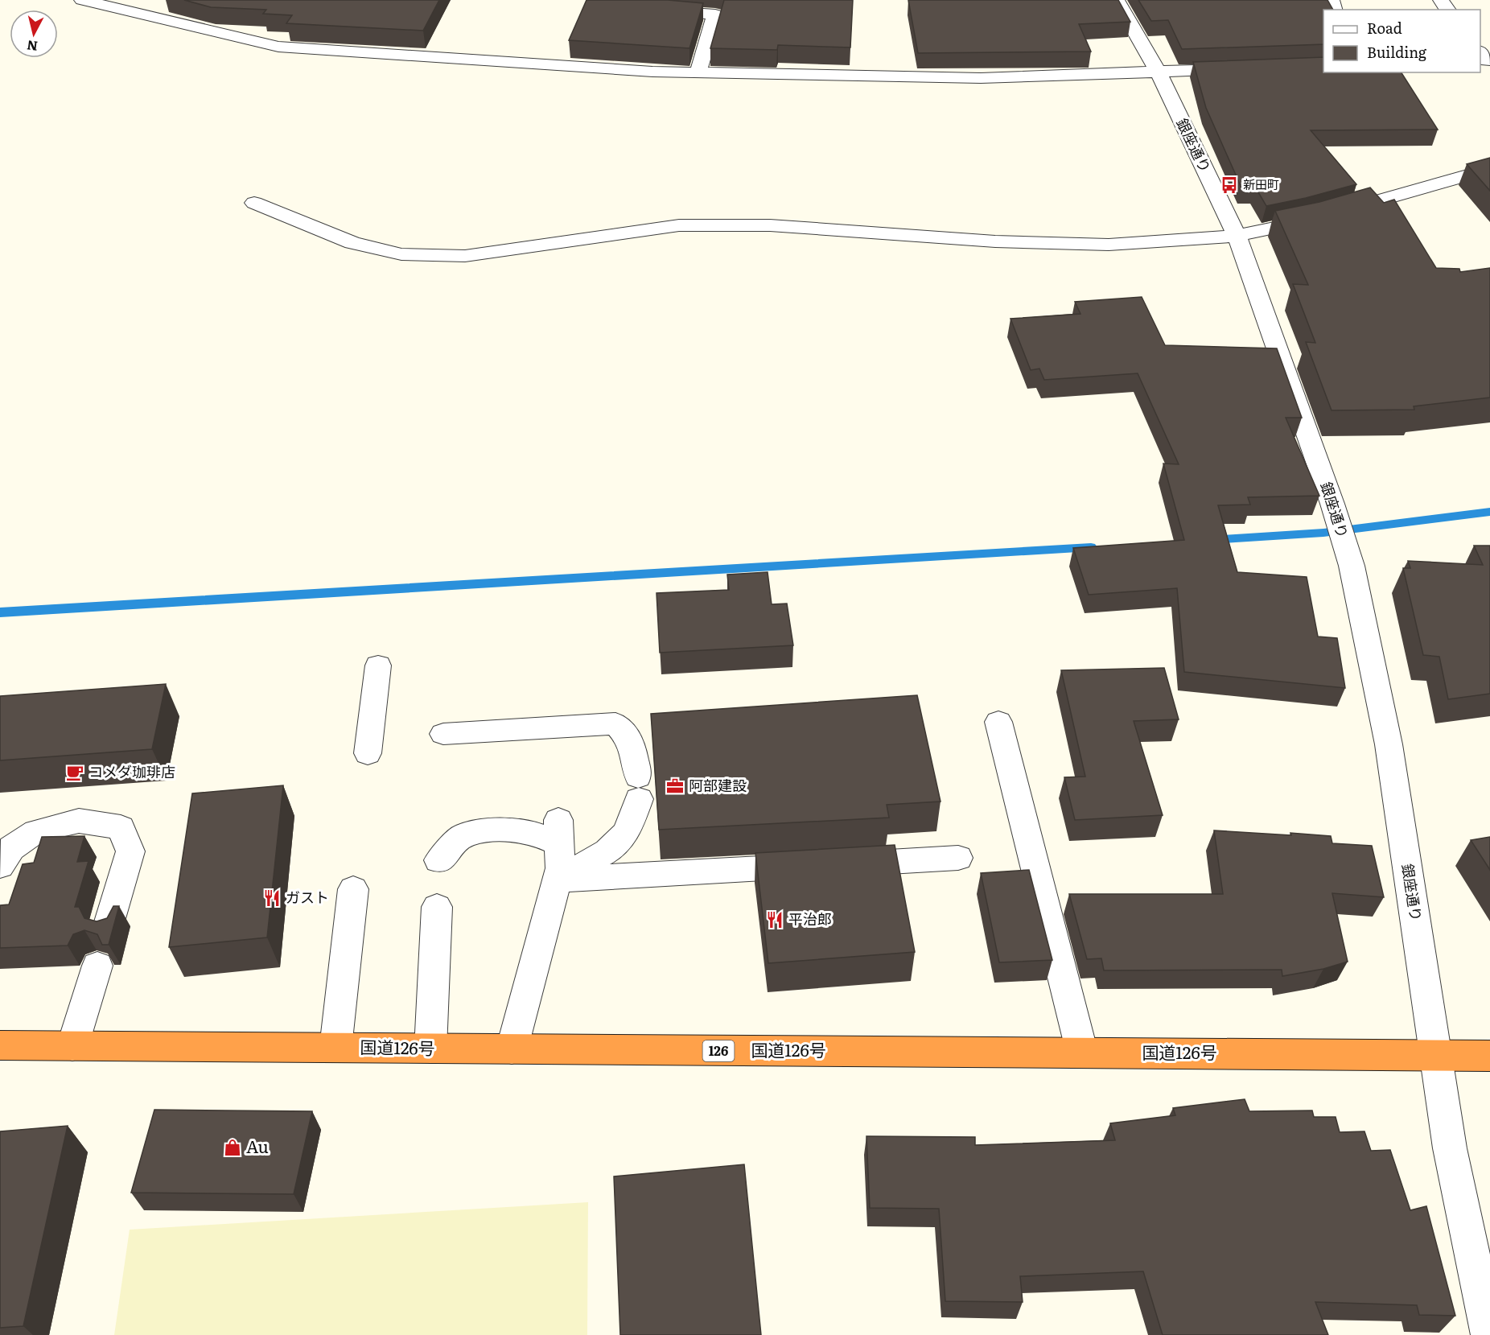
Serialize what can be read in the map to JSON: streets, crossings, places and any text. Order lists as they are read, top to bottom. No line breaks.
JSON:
{"streets":{"highway":["国道126号","126"],"street":["銀座通り"]},"crossings":[["銀座通り","国道126号"]],"places":{"bus stop":["新田町"],"cafe":["コメダ珈琲店"],"office":["阿部建設"],"restaurant":["ガスト","平治郎"],"shop":["Au"]},"legend":["Road","Building"],"north":"bottom"}
